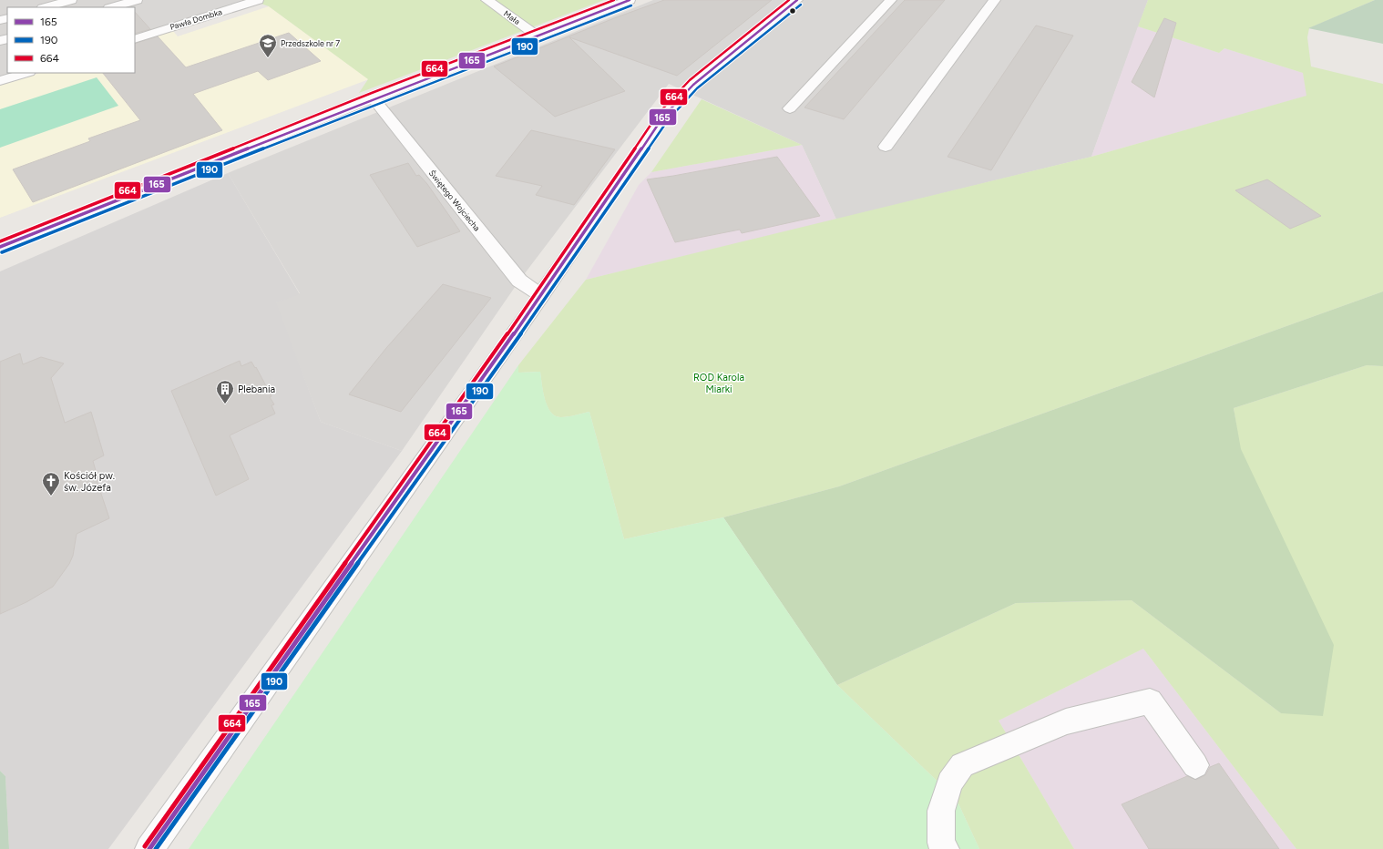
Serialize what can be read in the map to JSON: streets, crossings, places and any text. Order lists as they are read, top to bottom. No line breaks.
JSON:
{"streets":{"street":["Mała","Pawła Dombka","Świętego Wojciecha"]},"parks":["ROD Karola Miarki"],"places":{"school or university":["Przedszkole nr 7"],"building":["Plebania"],"church":["Kościół pw. św. Józefa"]},"lines":["transit line 165","transit line 664","transit line 190"],"legend":["165","190","664"]}
